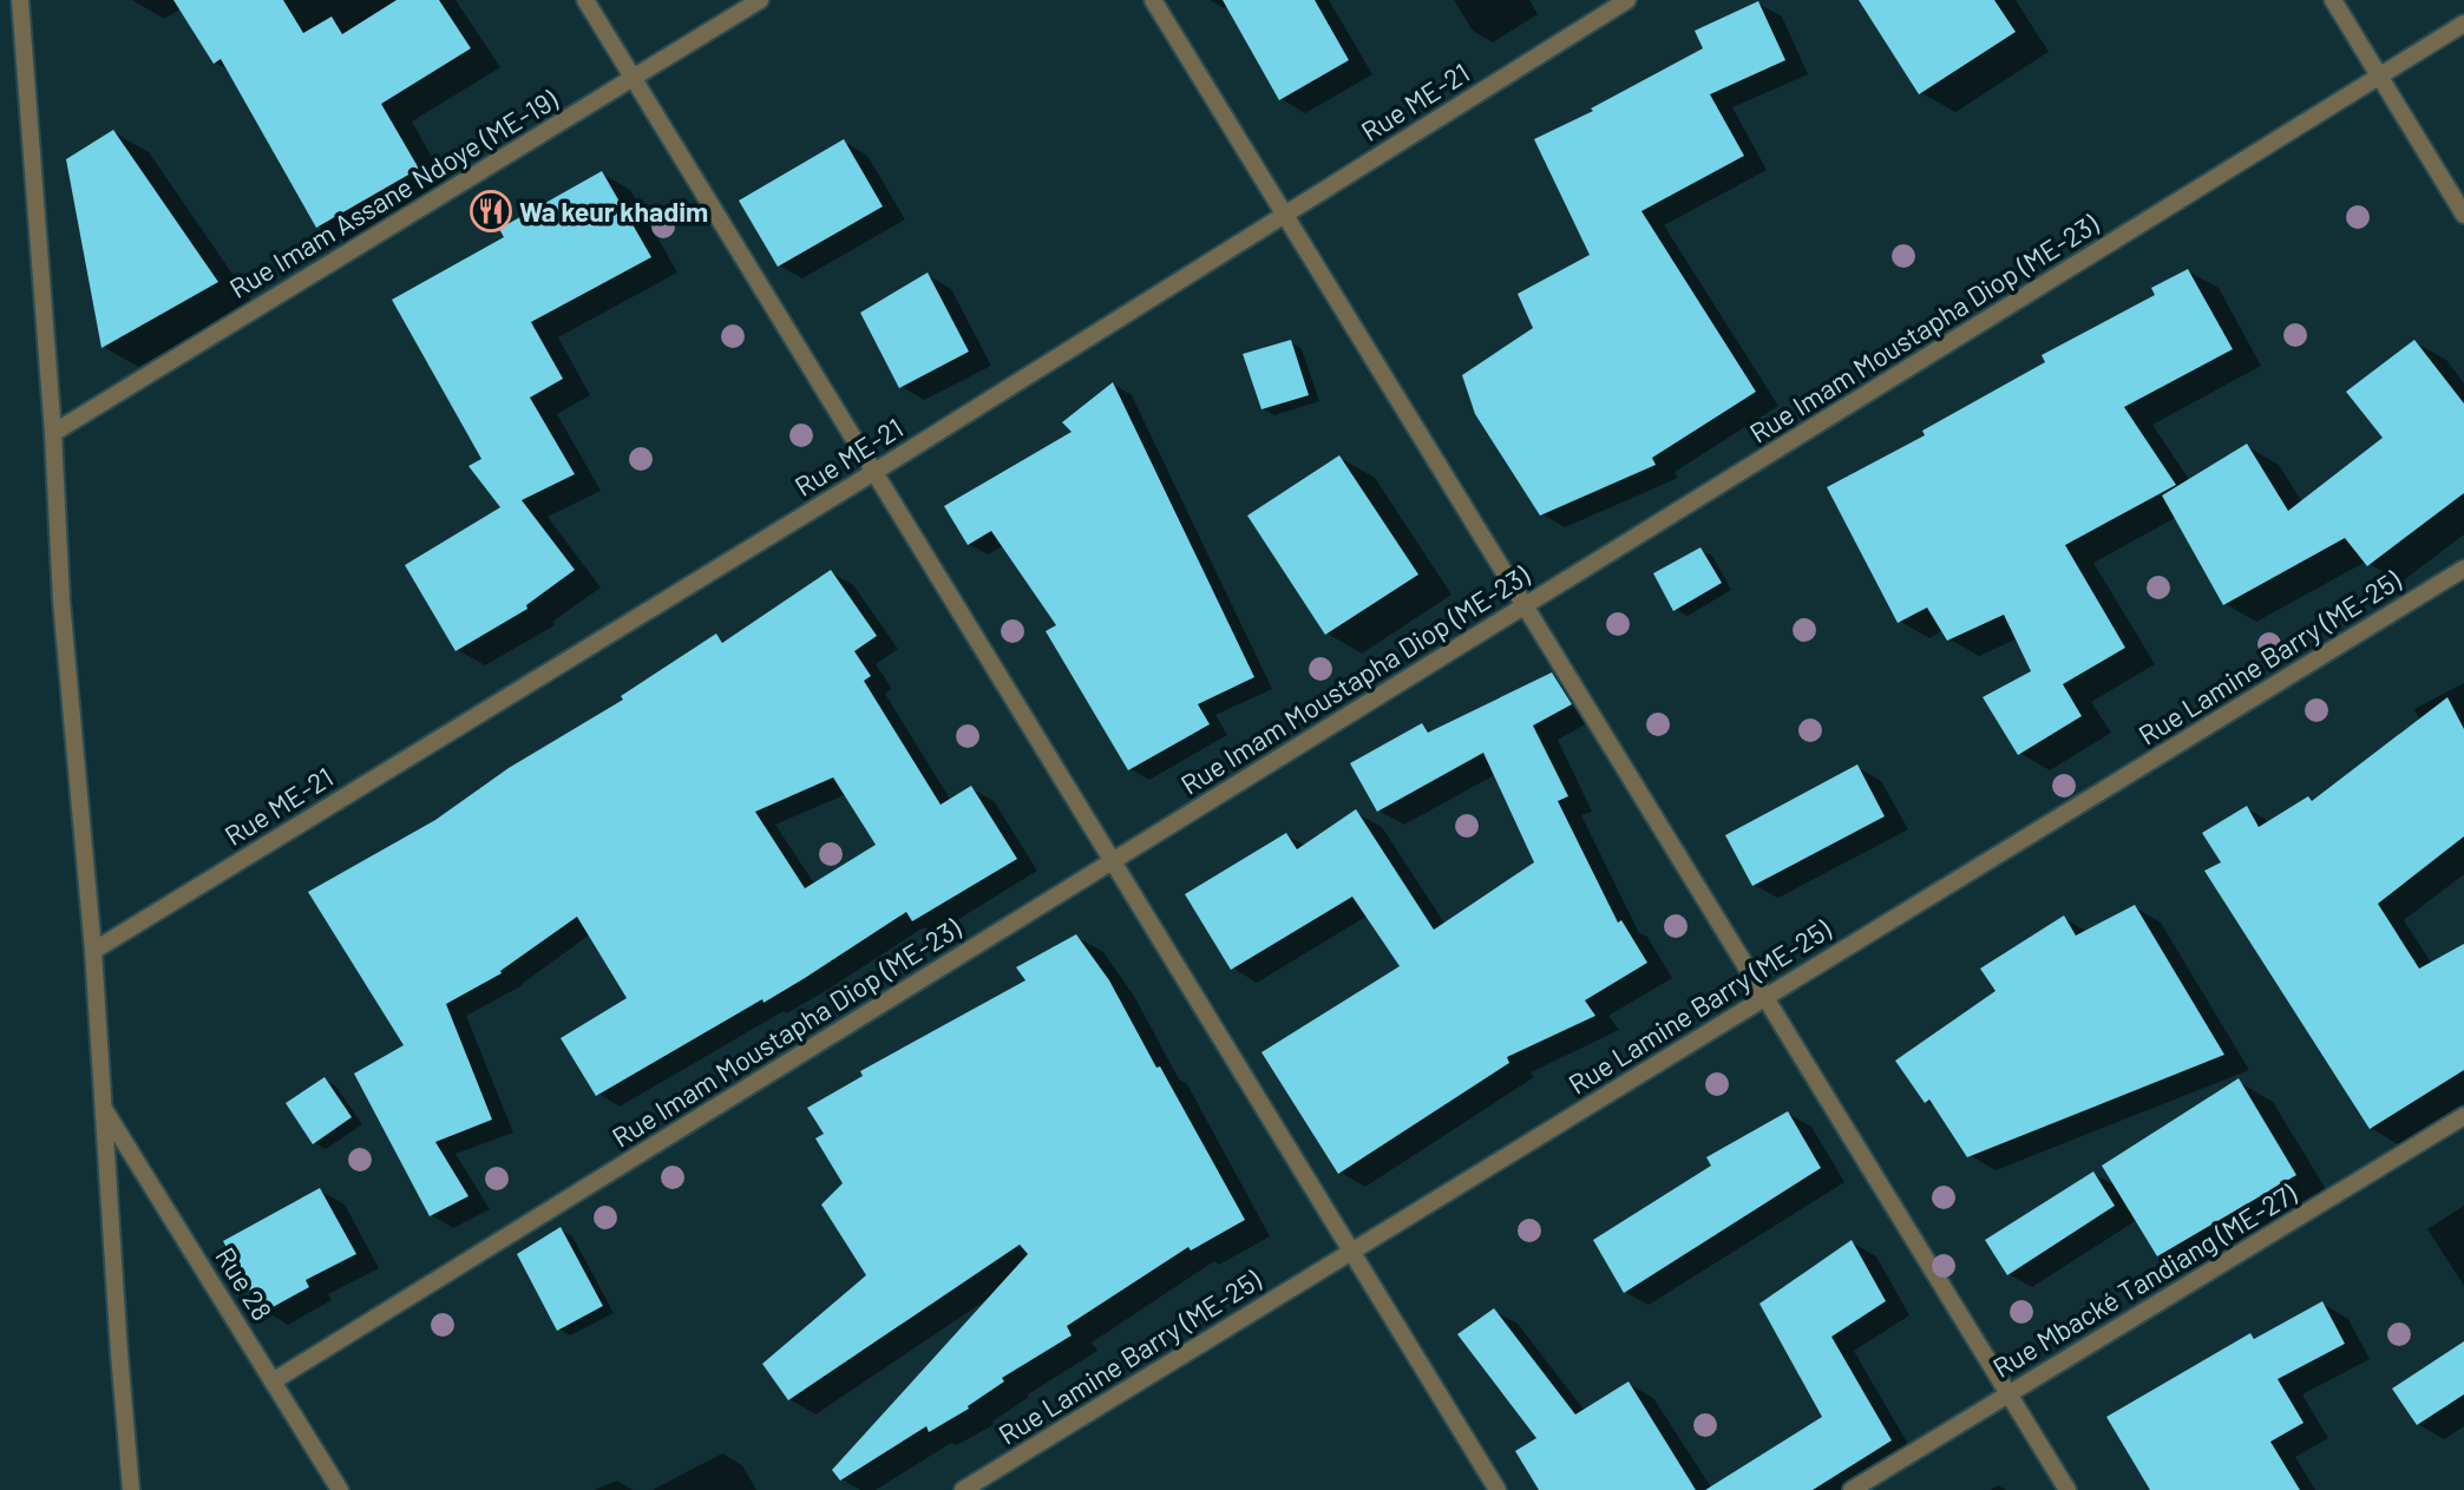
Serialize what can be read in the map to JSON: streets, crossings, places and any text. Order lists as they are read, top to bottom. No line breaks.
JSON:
{"streets":{"street":["Rue ME-21","Rue Imam Assane Ndoye (ME-19)","Rue Imam Moustapha Diop (ME-23)","Rue Lamine Barry (ME-25)","Rue Mbacké Tandiang (ME-27)","Rue 28"]},"crossings":[["Rue Imam Moustapha Diop (ME-23)","Rue 28"]],"places":{"restaurant":["Wa keur khadim"]}}
